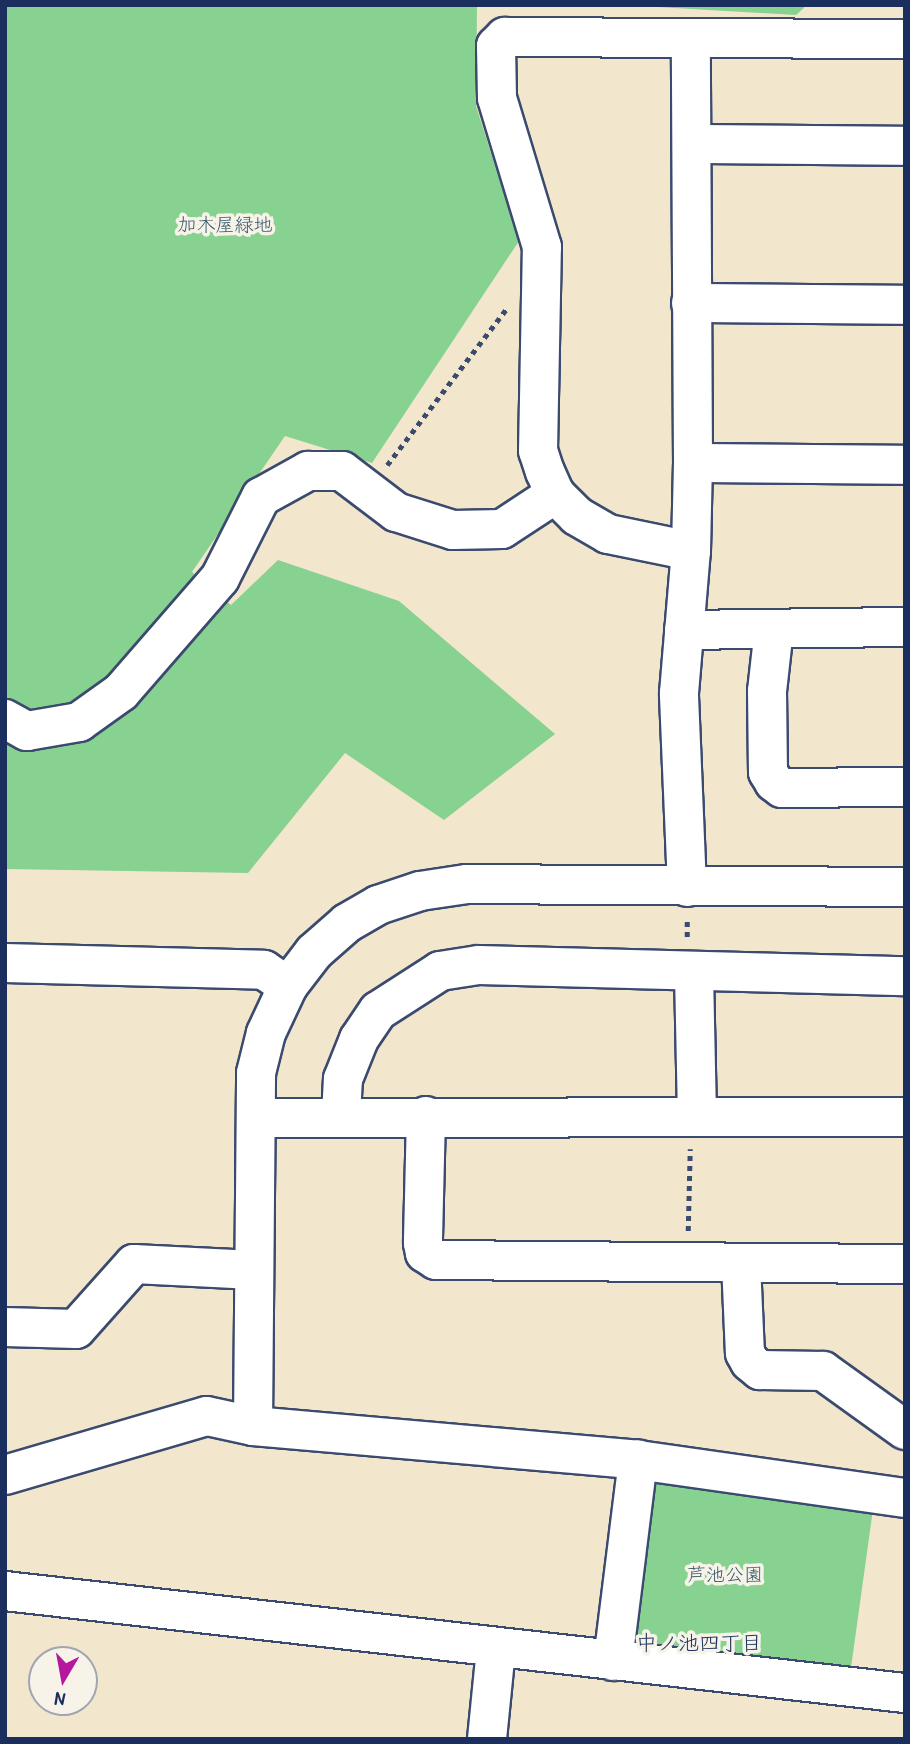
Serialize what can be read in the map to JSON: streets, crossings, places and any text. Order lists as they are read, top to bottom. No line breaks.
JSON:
{"districts":["中ノ池四丁目"],"parks":["加木屋緑地","芦池公園"],"north":"bottom"}
